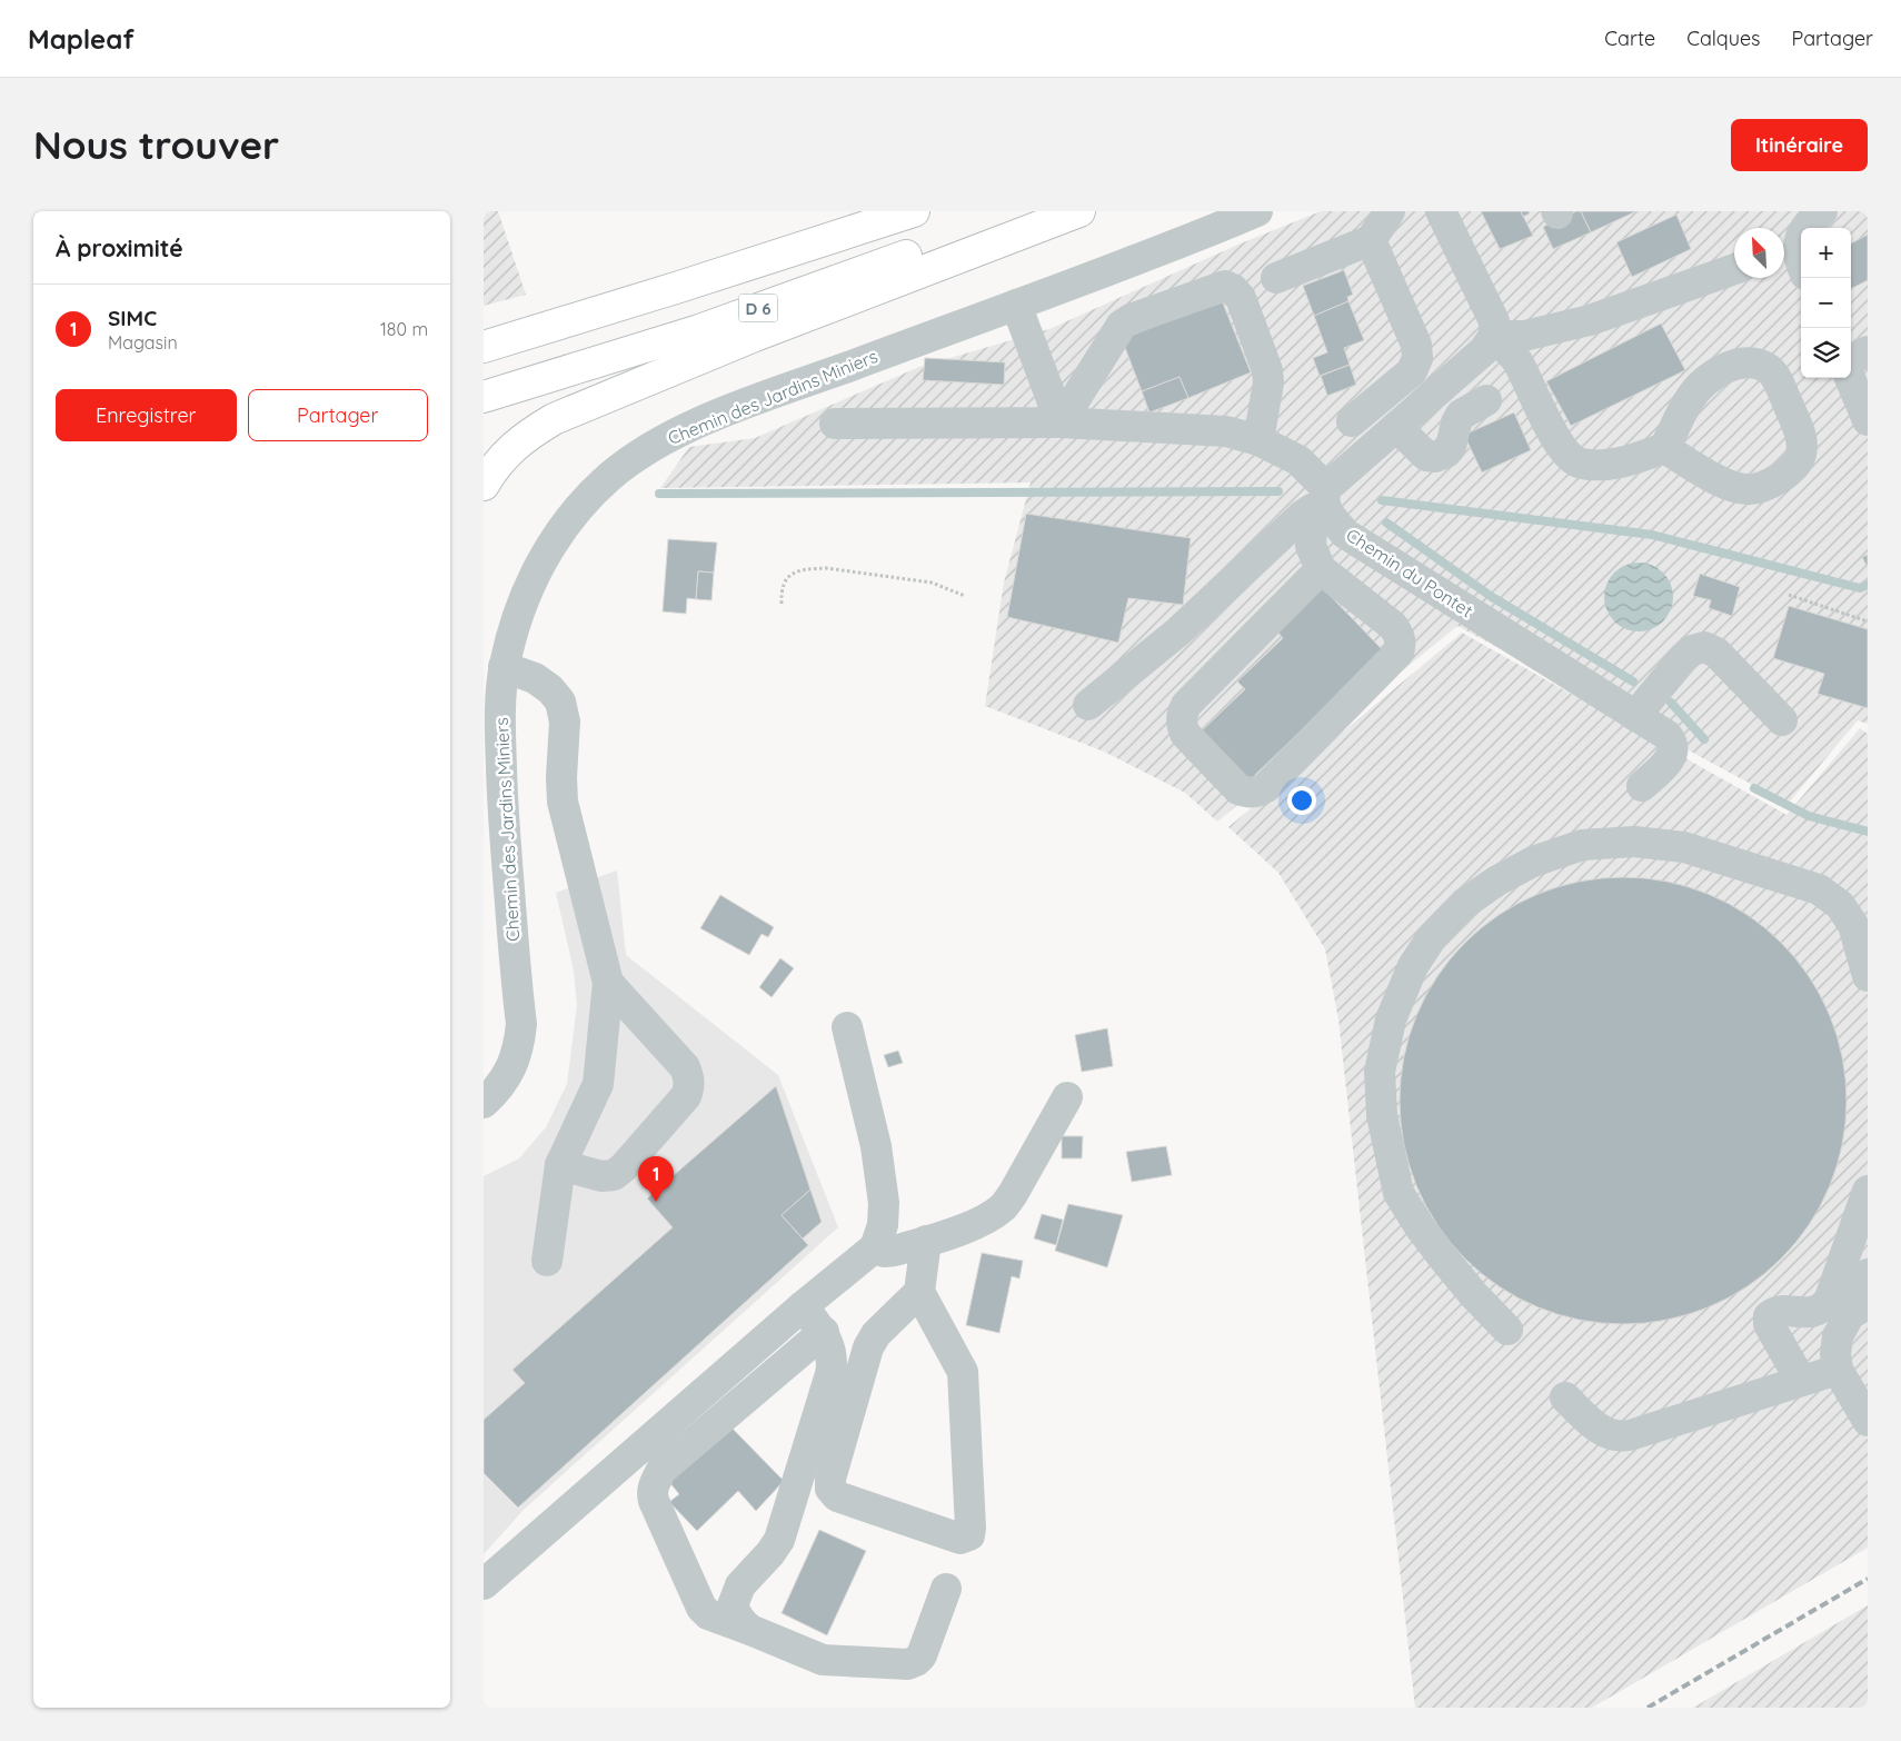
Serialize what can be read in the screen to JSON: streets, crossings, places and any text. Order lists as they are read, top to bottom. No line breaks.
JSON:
{"streets":{"highway":["D 6"],"street":["Chemin des Jardins Miniers","Chemin du Pontet"]},"north":"top left","page":{"header":"Mapleaf","nav":["Carte","Calques","Partager"],"buttons":["Itinéraire",["Enregistrer","Partager"]],"title":"Nous trouver","heading":"À proximité","map_buttons":["+","−"],"list":[{"mark":"1","name":"SIMC","note":"Magasin","value":"180 m"}],"pins":"1"}}
